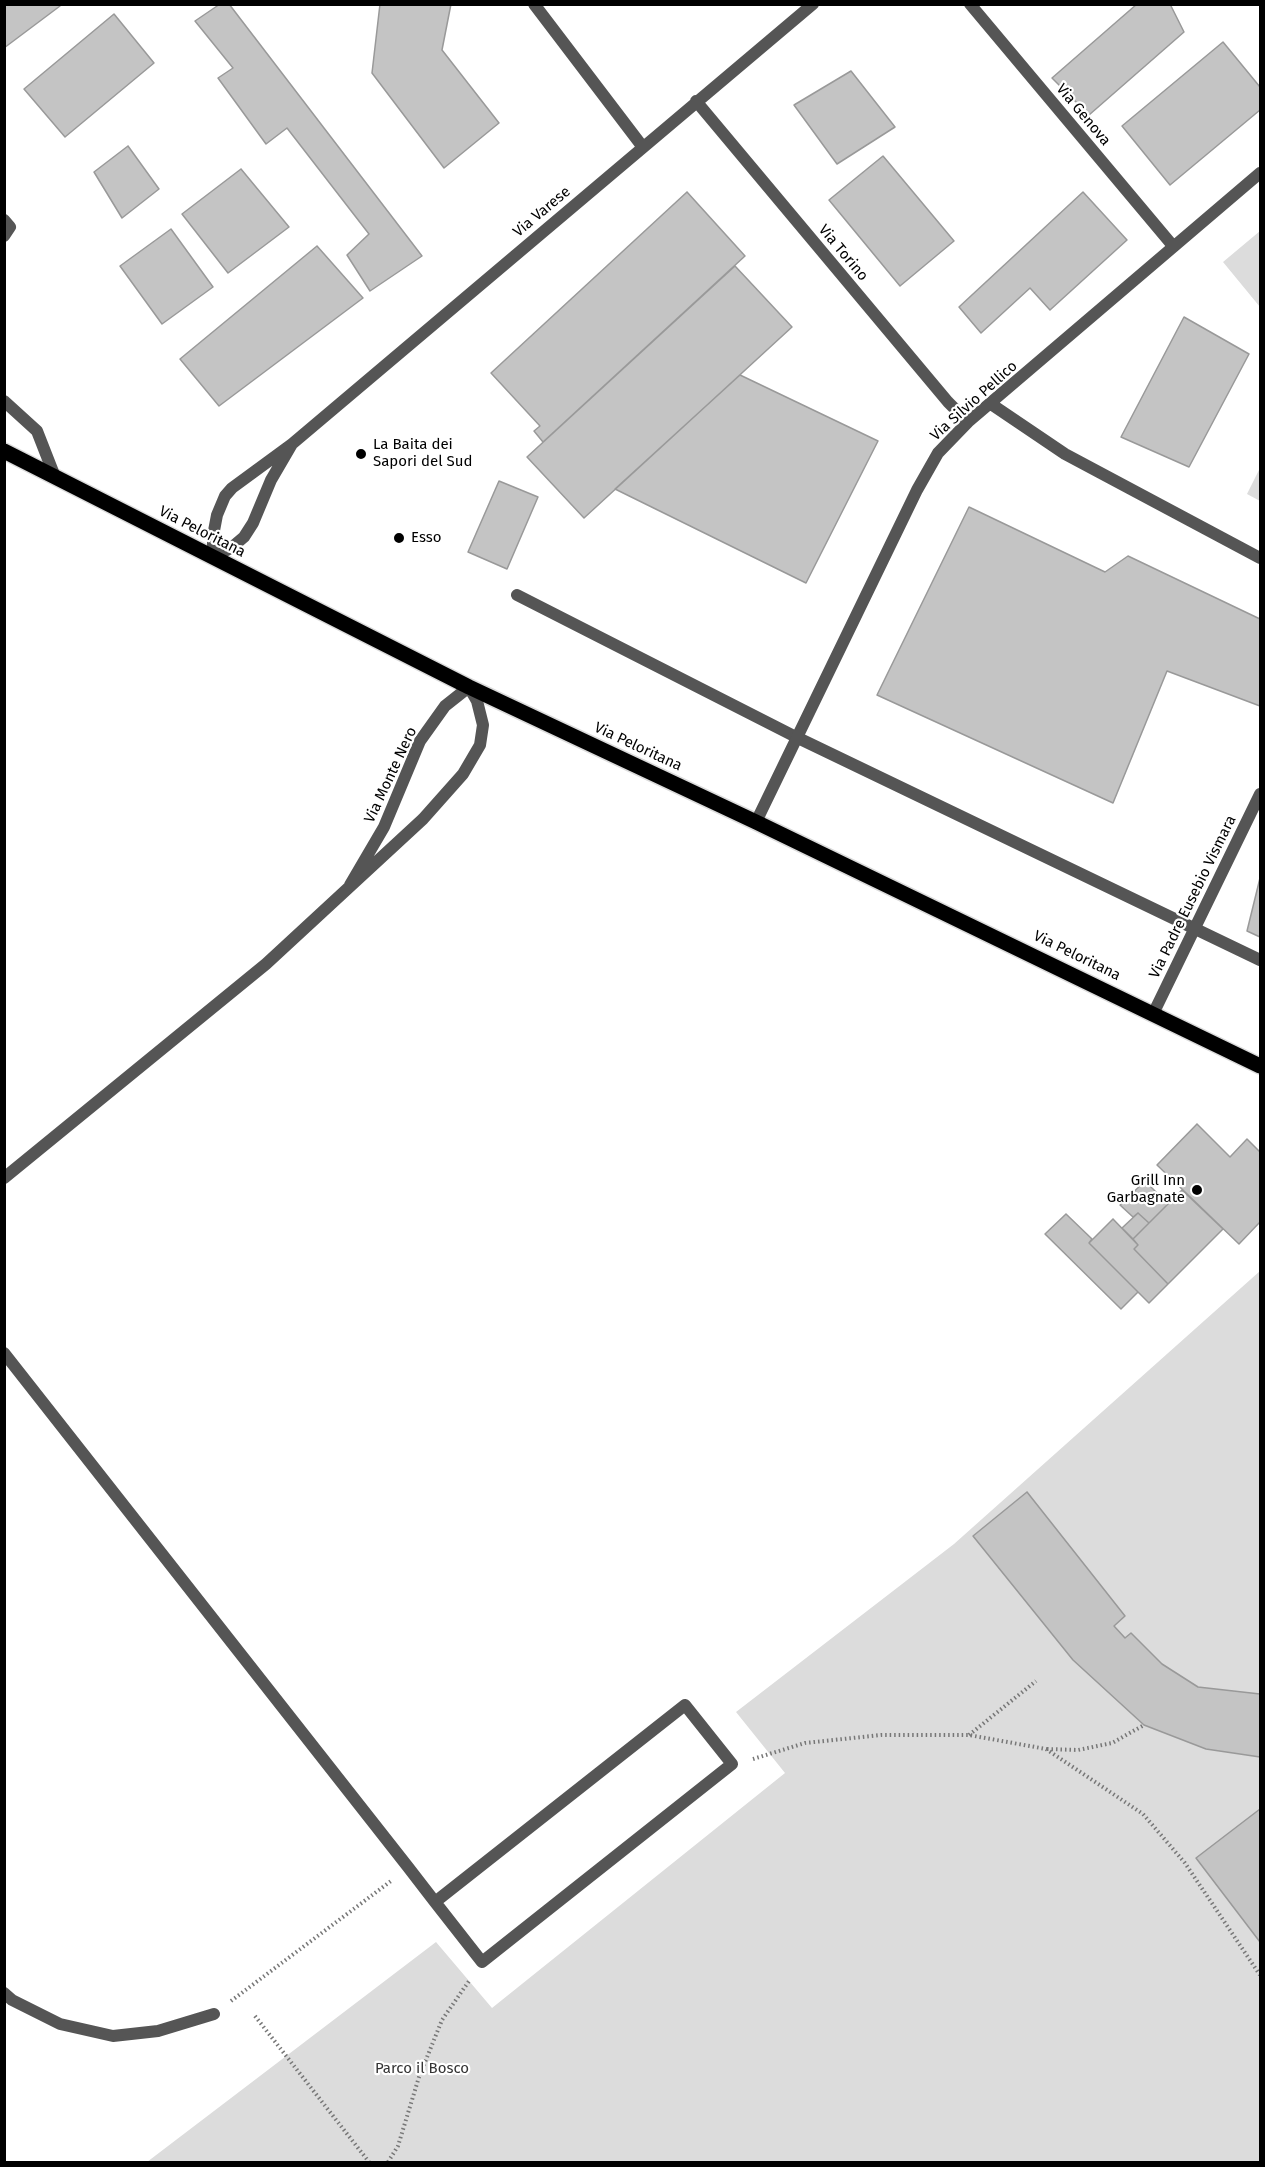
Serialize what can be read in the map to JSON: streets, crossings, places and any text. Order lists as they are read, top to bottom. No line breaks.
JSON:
{"streets":{"main road":["Via Peloritana"],"street":["Via Genova","Via Varese","Via Torino","Via Silvio Pellico","Via Monte Nero","Via Padre Eusebio Vismara"]},"crossings":[["Via Genova","Via Silvio Pellico"],["Via Varese","Via Torino"],["Via Torino","Via Silvio Pellico"],["Via Silvio Pellico","Via Peloritana"],["Via Peloritana","Via Monte Nero"],["Via Peloritana","Via Padre Eusebio Vismara"]],"parks":["Parco il Bosco"],"places":["La Baita dei Sapori del Sud","Esso","Grill Inn Garbagnate"]}
